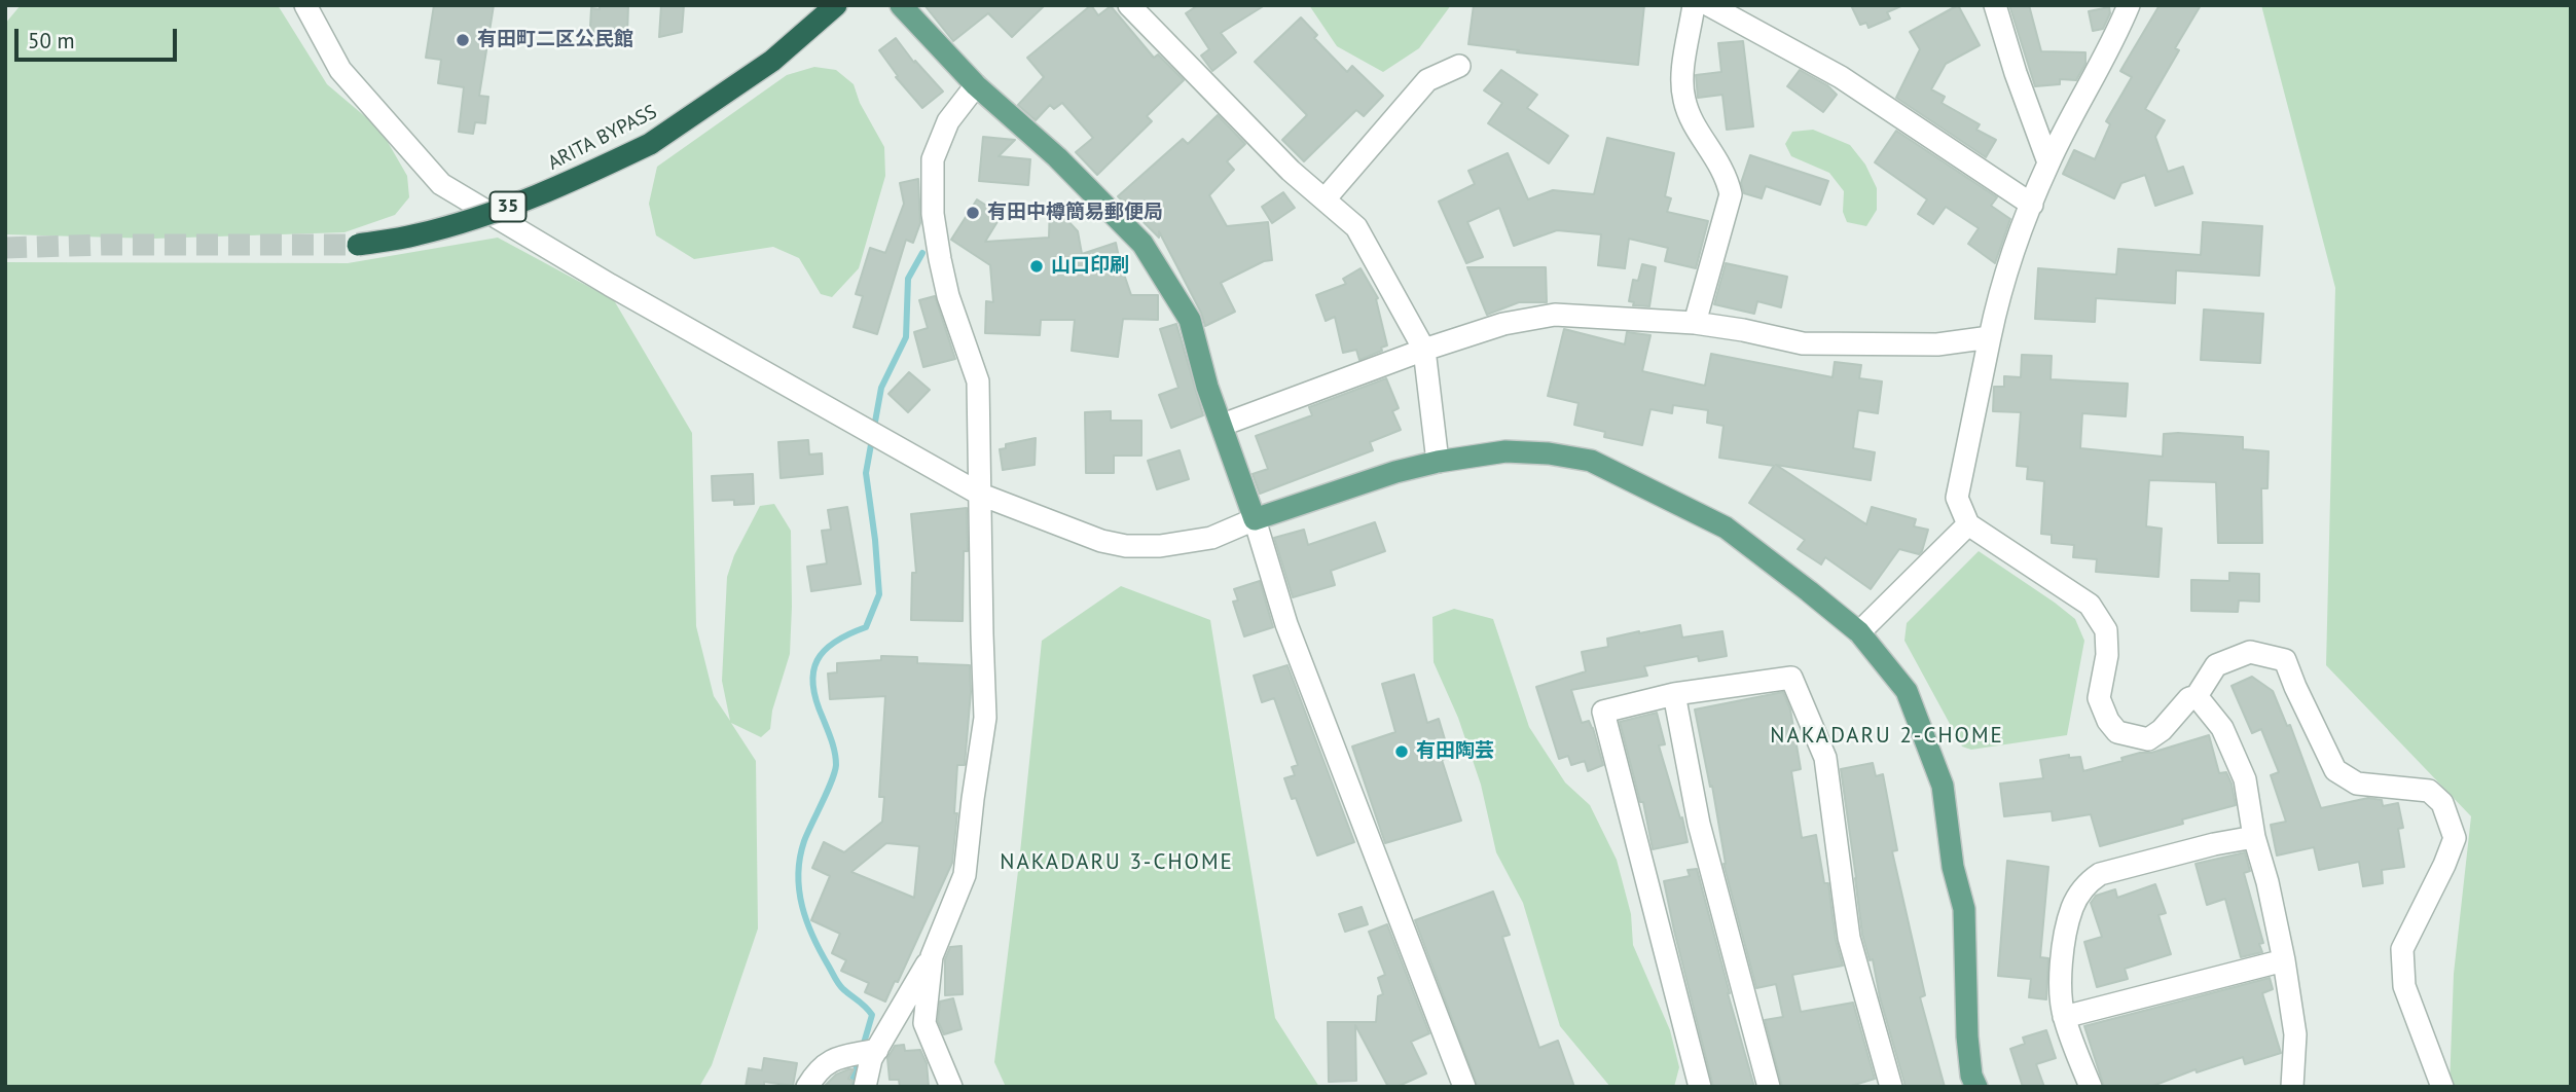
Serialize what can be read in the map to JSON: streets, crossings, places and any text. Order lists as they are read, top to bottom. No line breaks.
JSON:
{"streets":{"highway":["ARITA BYPASS","35"]},"districts":["NAKADARU 2-CHOME","NAKADARU 3-CHOME"],"places":["有田町二区公民館","有田中樽簡易郵便局","山口印刷","有田陶芸"],"scale_bar":"50 m"}
